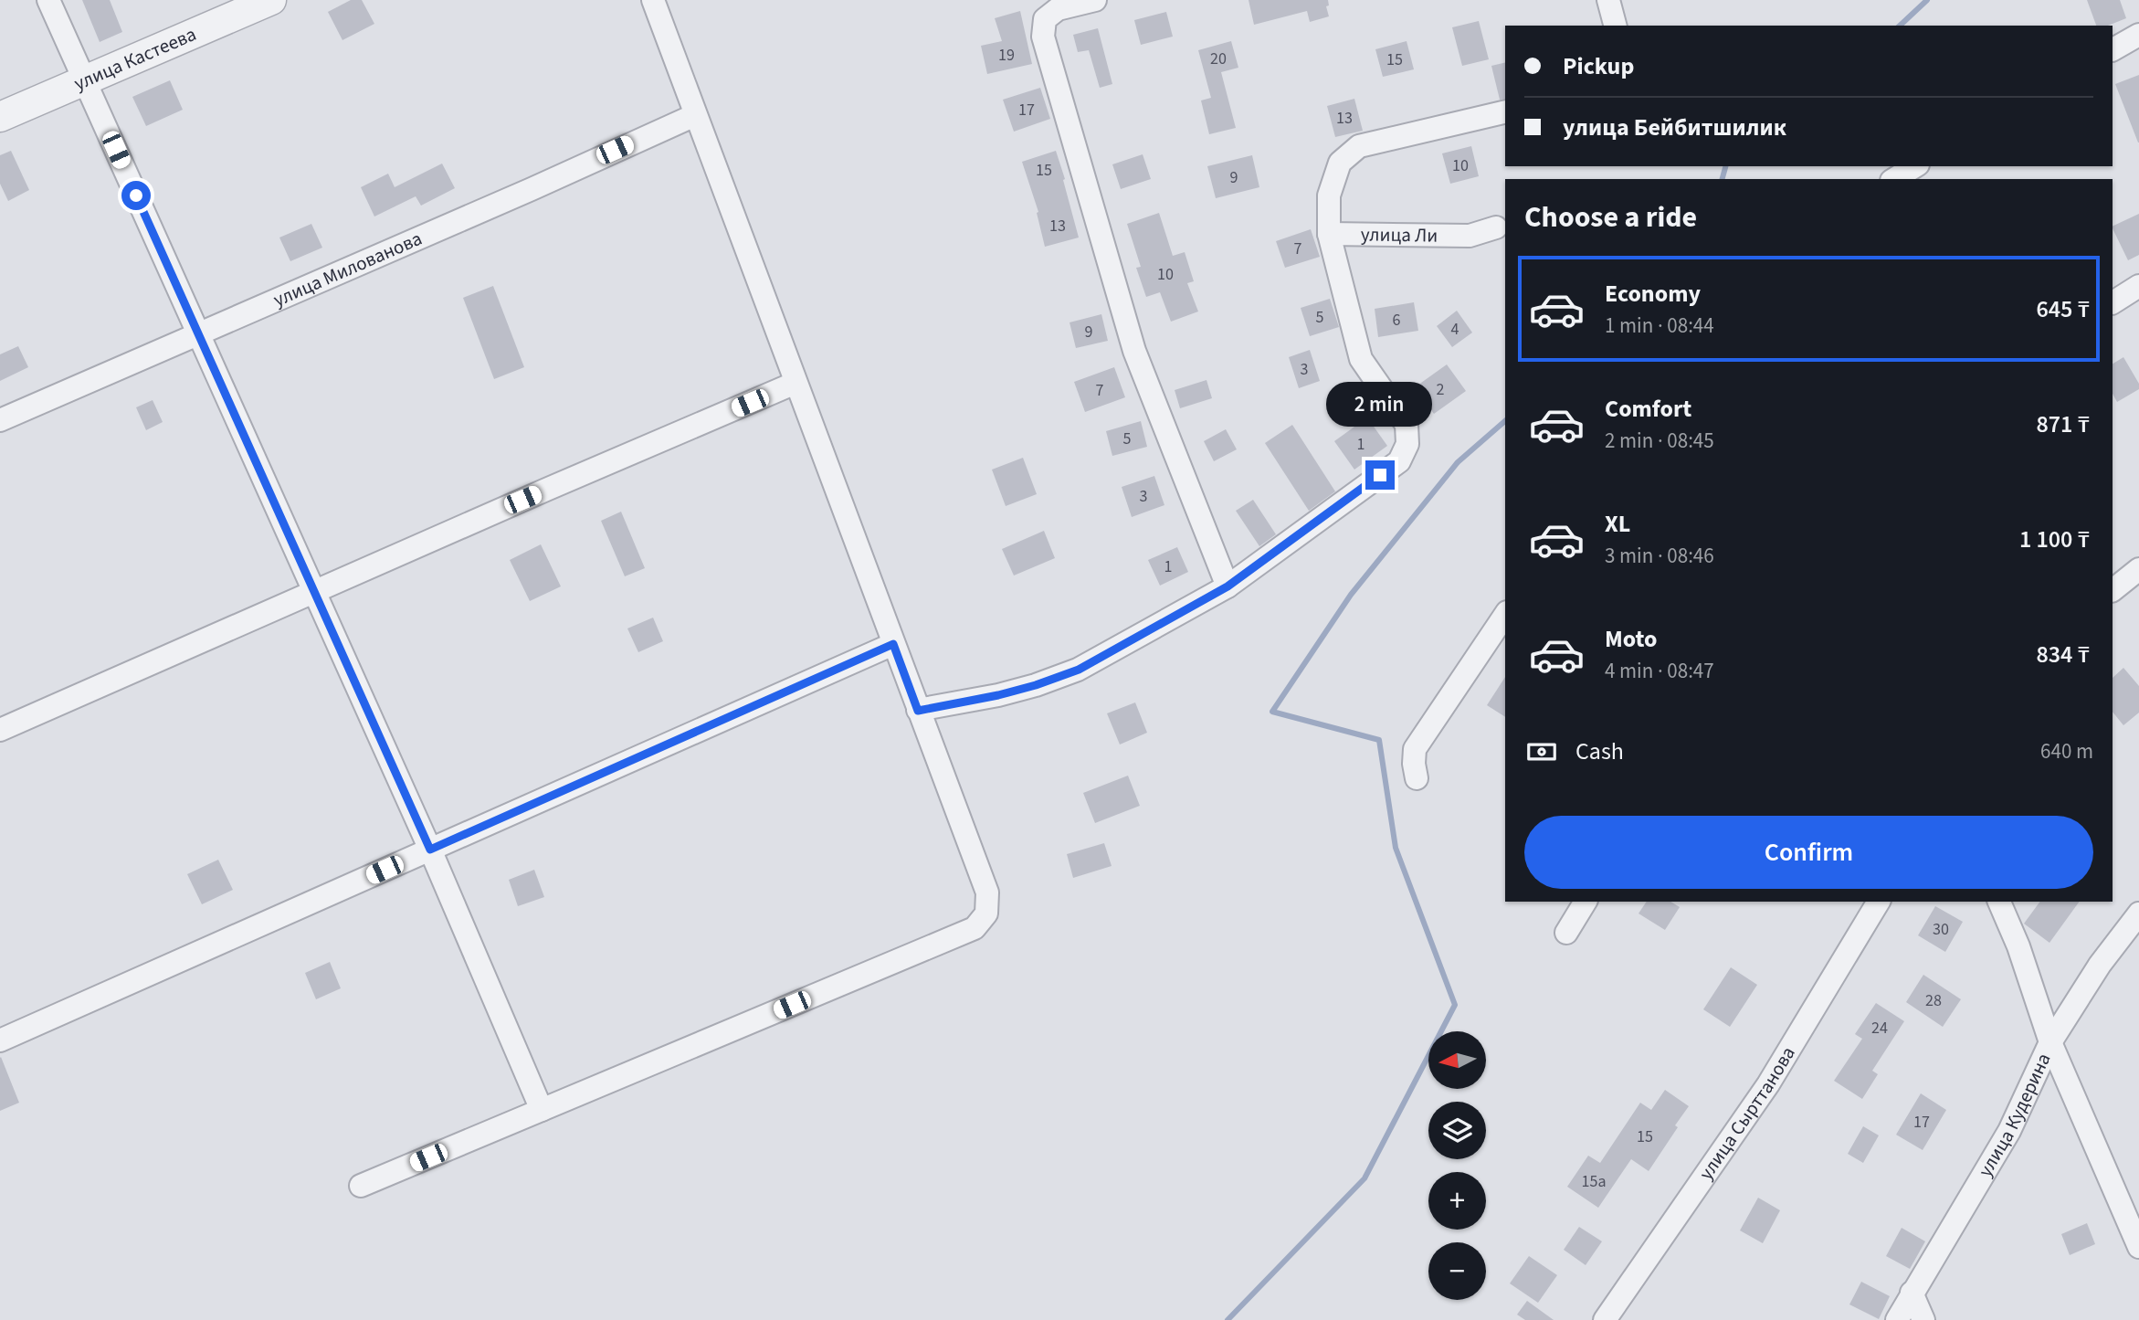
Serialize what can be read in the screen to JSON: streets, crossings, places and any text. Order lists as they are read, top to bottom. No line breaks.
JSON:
{"streets":{"street":["улица Кастеева","улица Ли","улица Милованова","улица Сырттанова","улица Кудерина"]},"house_numbers":["19","20","15","17","13","10","15","9","13","7","10","5","6","4","9","3","2","7","5","1","3","1","30","28","24","17","15","15а"],"north":"left","page":{"banner":["Pickup","улица Бейбитшилик"],"heading":"Choose a ride","list":[{"name":"Economy","note":"1 min · 08:44","value":"645 ₸"},{"name":"Comfort","note":"2 min · 08:45","value":"871 ₸"},{"name":"XL","note":"3 min · 08:46","value":"1 100 ₸"},{"name":"Moto","note":"4 min · 08:47","value":"834 ₸"}],"bubble":"2 min","pay":["Cash","640 m"],"buttons":"Confirm","map_buttons":["+","−"]}}
